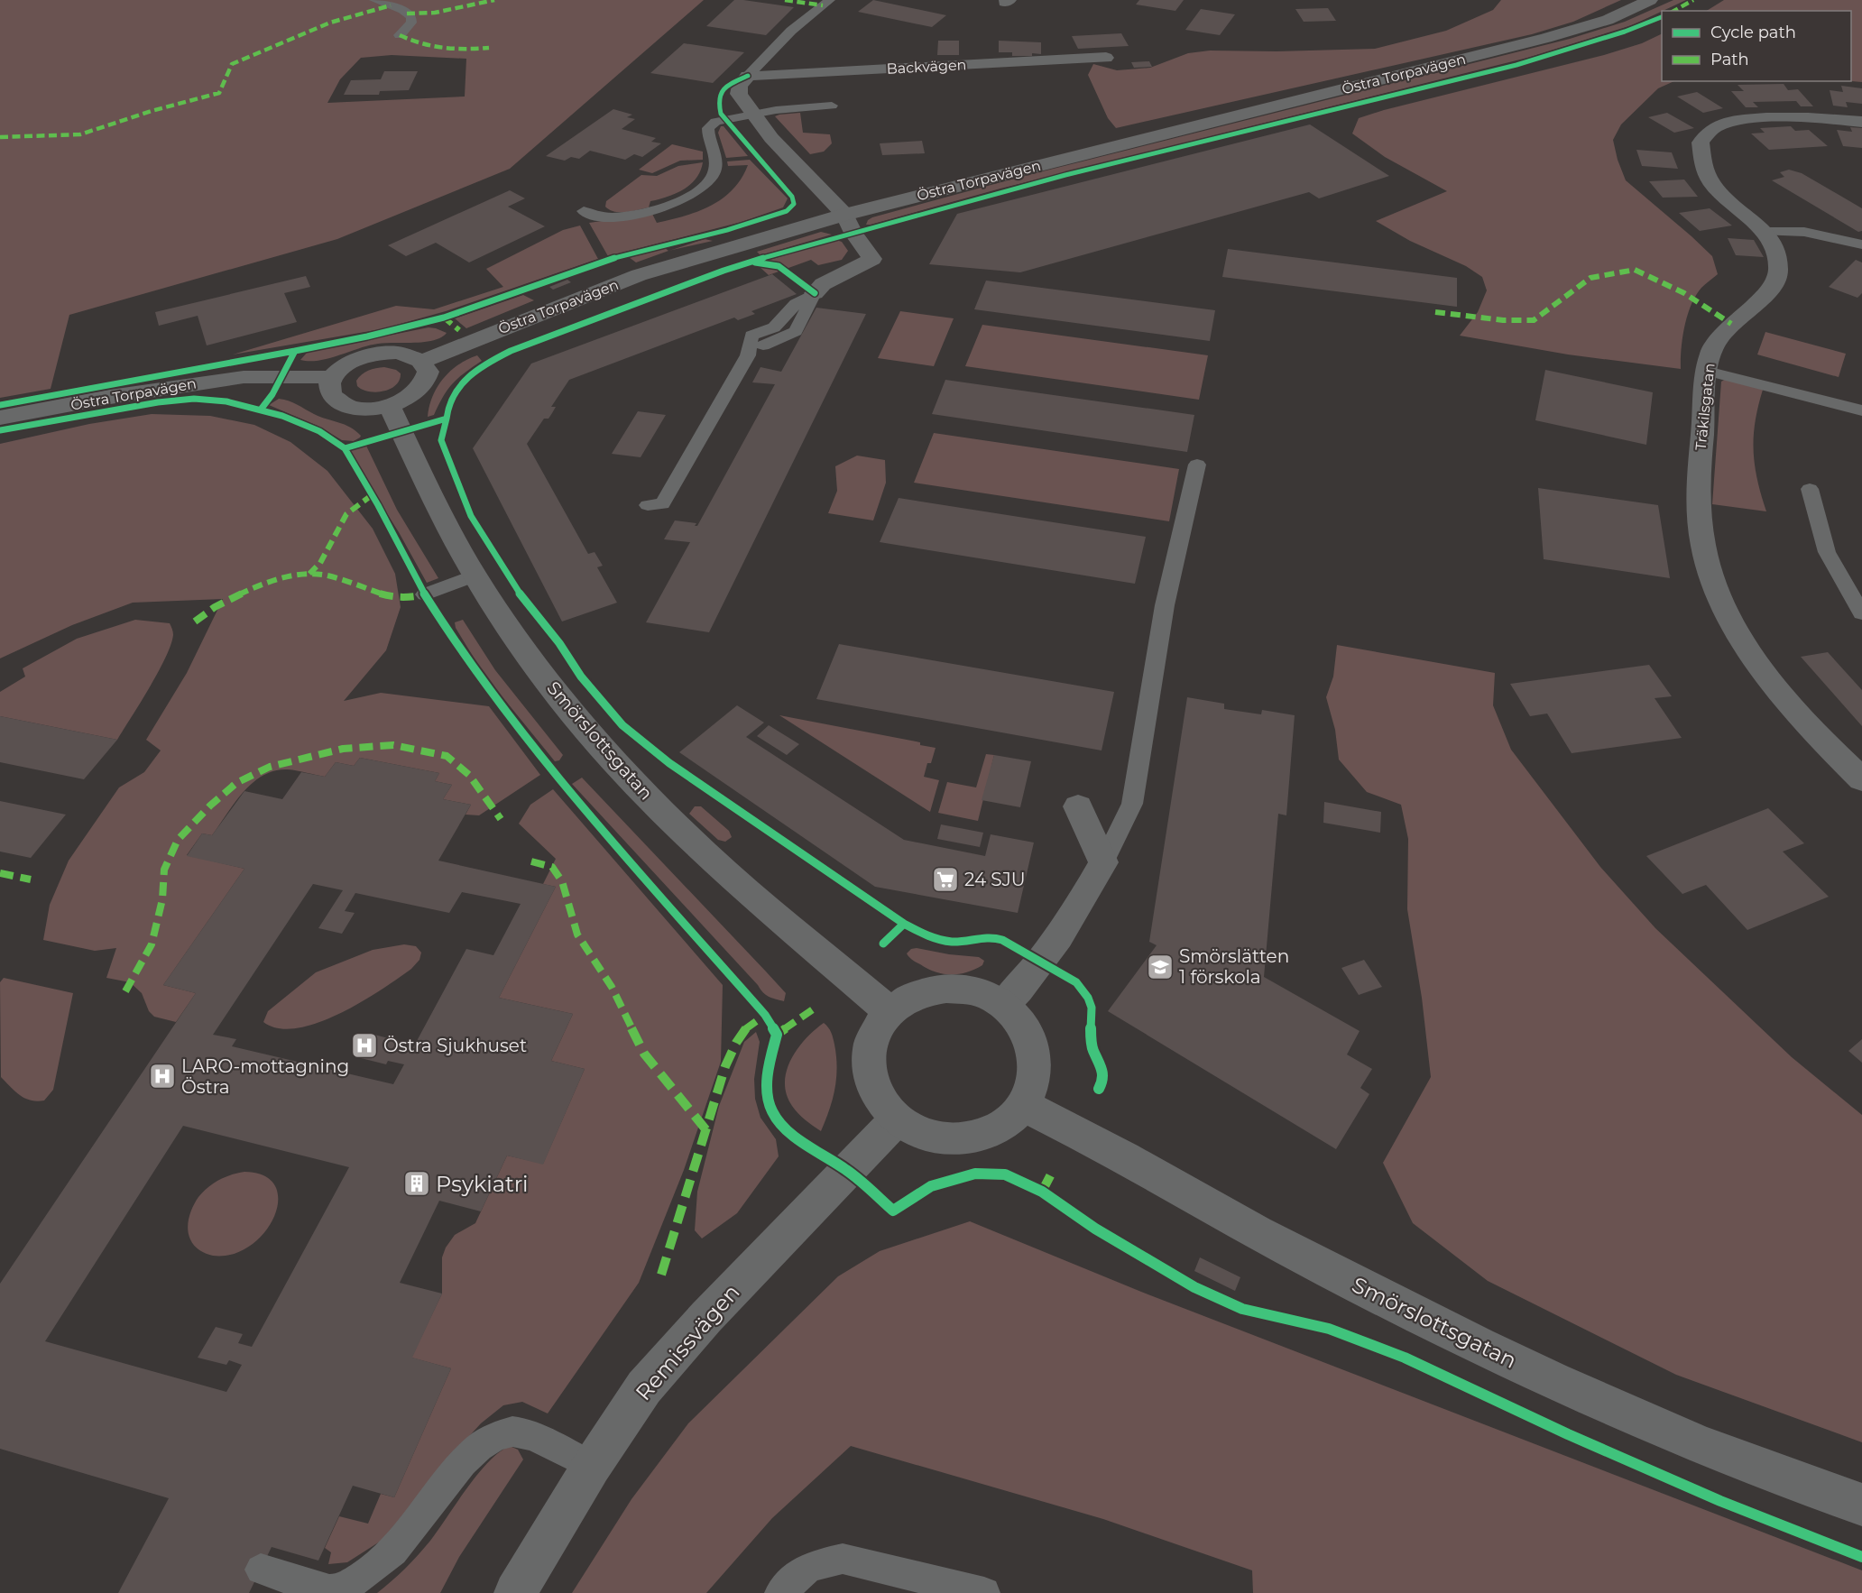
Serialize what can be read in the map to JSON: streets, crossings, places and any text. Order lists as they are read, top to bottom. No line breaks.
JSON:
{"streets":{"street":["Backvägen","Östra Torpavägen","Träkilsgatan","Smörslottsgatan","Remissvägen"]},"crossings":[["Smörslottsgatan","Remissvägen"]],"places":{"supermarket":["24 SJU"],"school or university":["Smörslätten 1 förskola"],"hospital":["Östra Sjukhuset","LARO-mottagning Östra"],"building":["Psykiatri"]},"legend":["Cycle path","Path"]}
